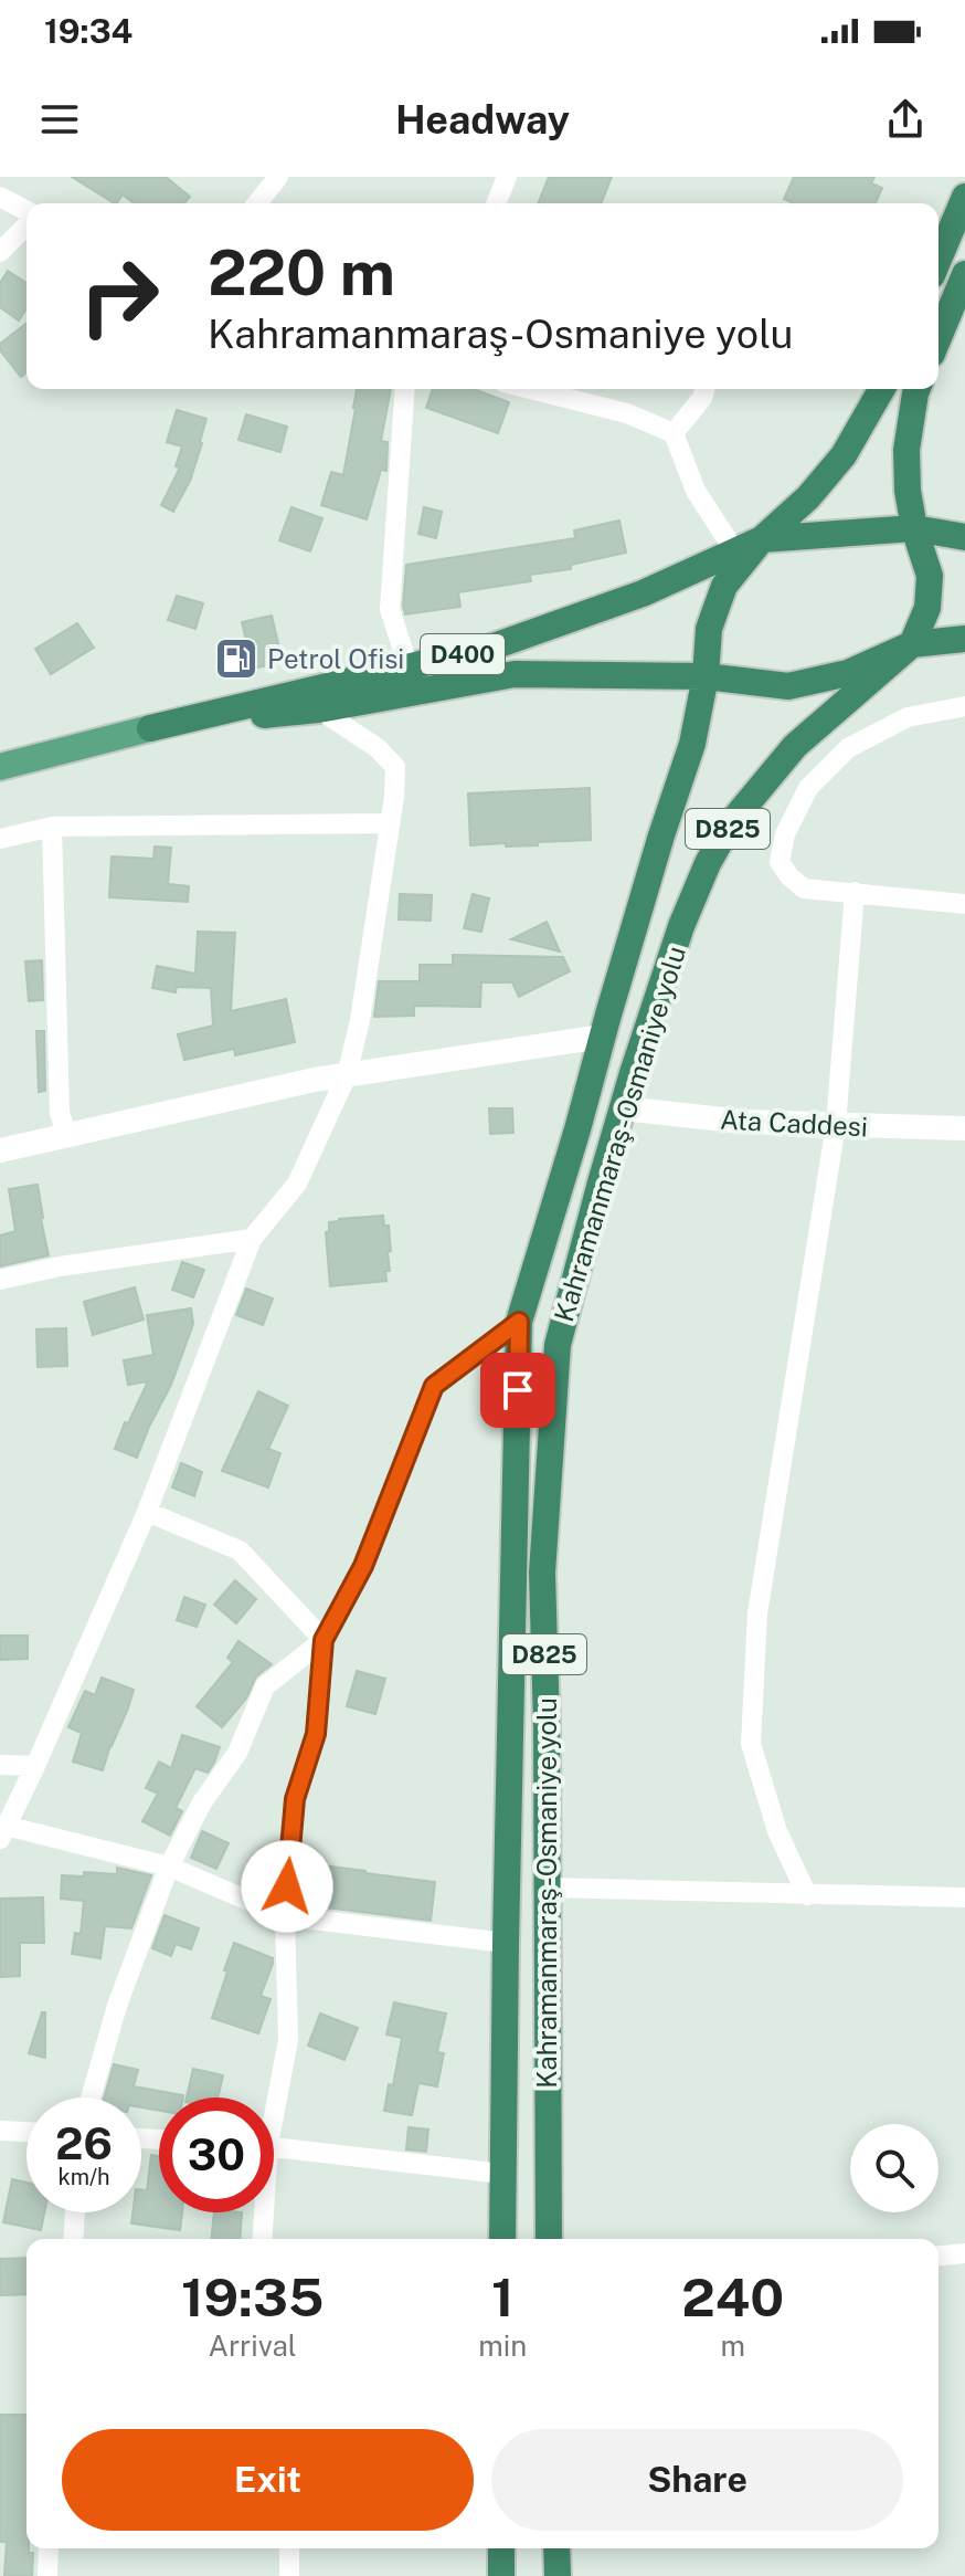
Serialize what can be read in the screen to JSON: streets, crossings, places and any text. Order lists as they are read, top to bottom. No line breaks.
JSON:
{"streets":{"highway":["D400","D825","Kahramanmaraş-Osmaniye yolu"],"street":["Ata Caddesi"]},"crossings":[["D400","Kahramanmaraş-Osmaniye yolu"],["Ata Caddesi","Kahramanmaraş-Osmaniye yolu"]],"places":{"fuel station":["Petrol Ofisi"]},"page":{"status":"19:34","header":"Headway","turn":["220 m","Kahramanmaraş-Osmaniye yolu"],"speed":"26 km/h","limit":"30","eta":["19:35","Arrival","1","min","240","m"],"buttons":["Exit","Share"]}}
